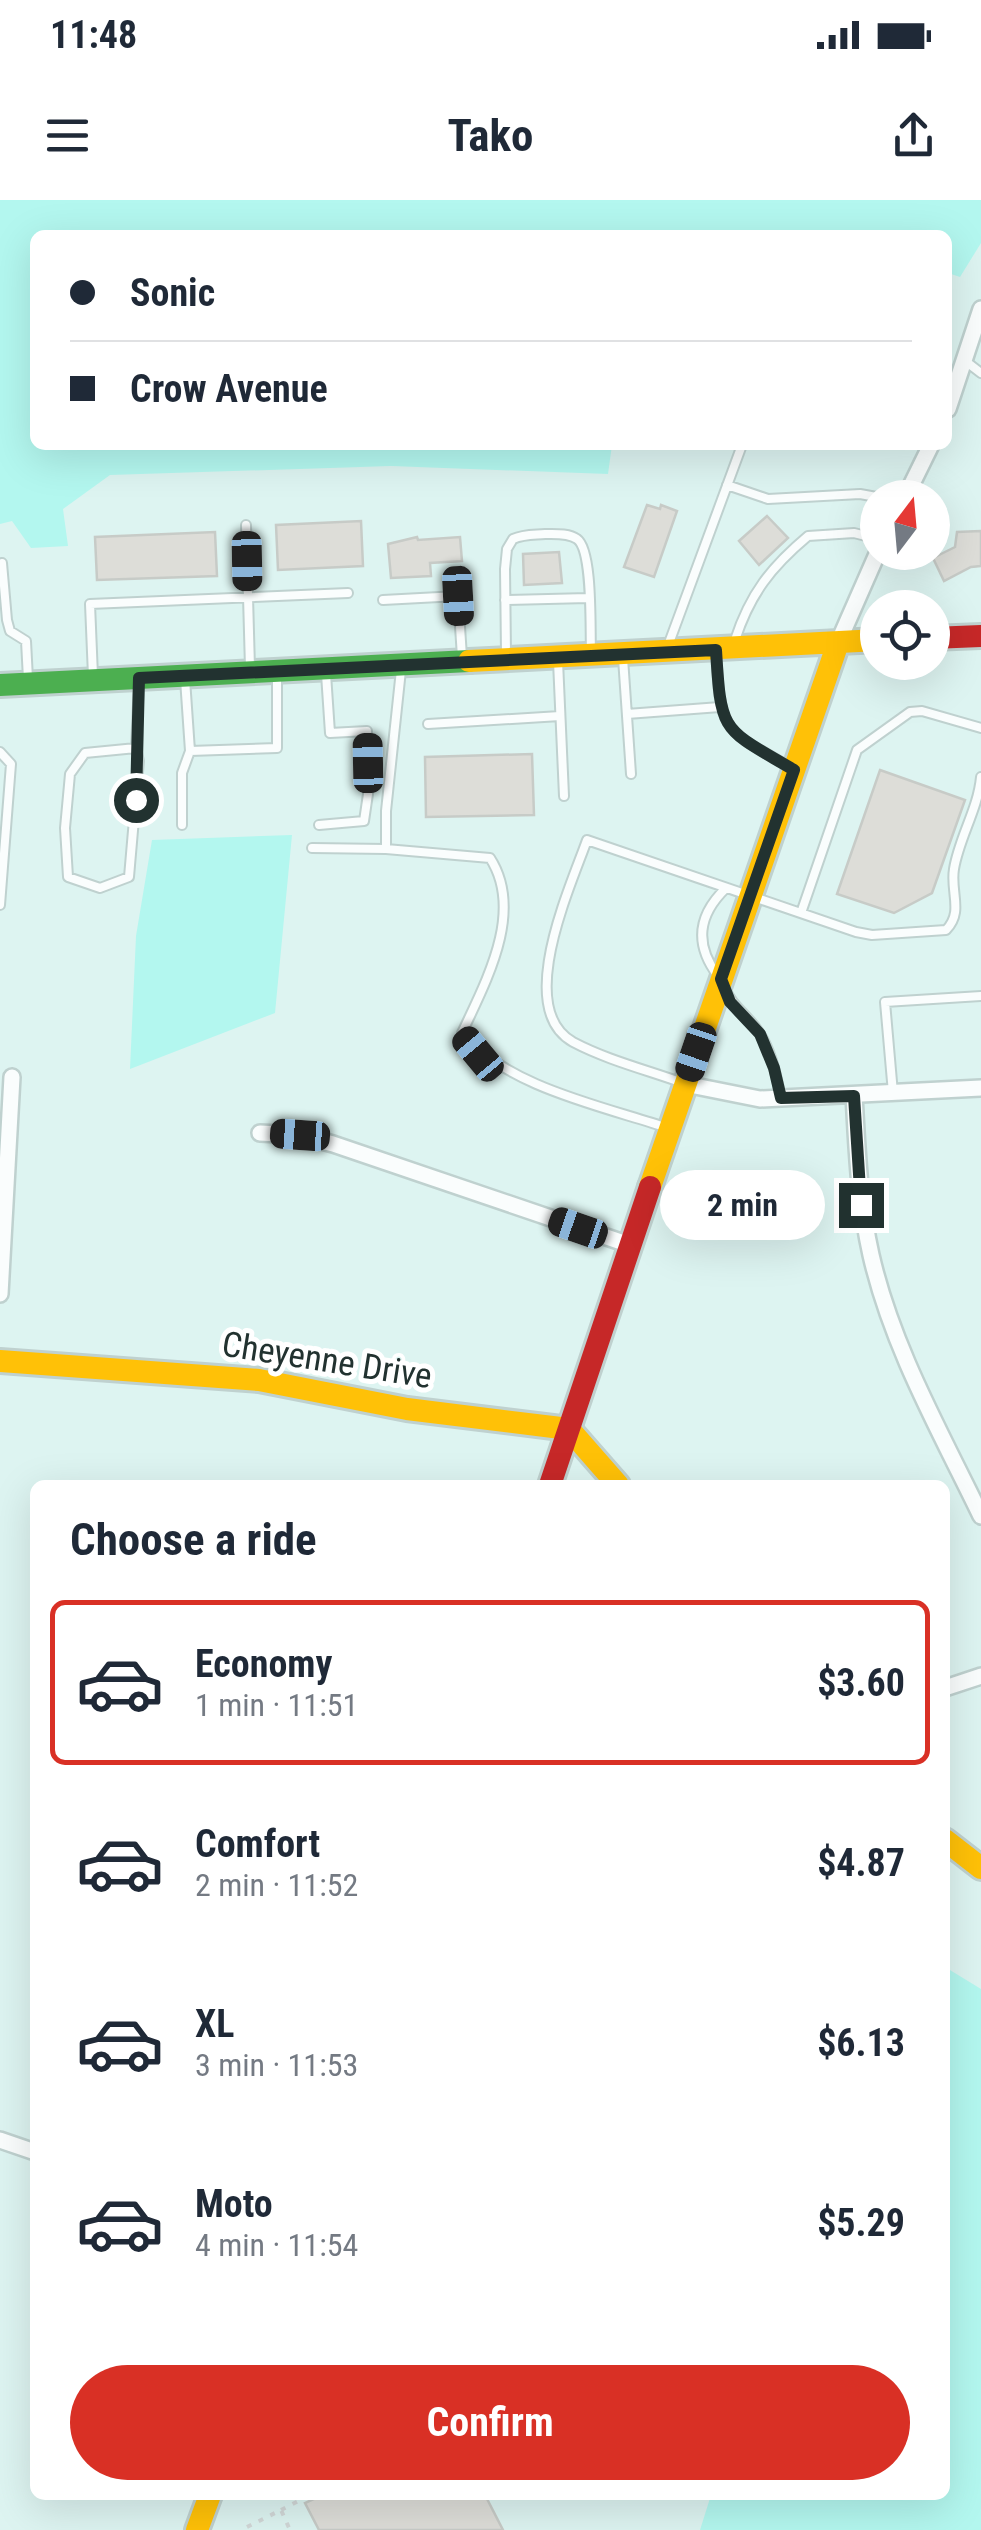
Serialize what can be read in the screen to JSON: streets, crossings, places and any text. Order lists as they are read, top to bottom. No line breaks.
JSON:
{"streets":{"main road":["Cheyenne Drive"]},"north":"top","page":{"status":"11:48","header":"Tako","banner":["Sonic","Crow Avenue"],"bubble":"2 min","heading":"Choose a ride","list":[{"name":"Economy","note":"1 min · 11:51","value":"$3.60"},{"name":"Comfort","note":"2 min · 11:52","value":"$4.87"},{"name":"XL","note":"3 min · 11:53","value":"$6.13"},{"name":"Moto","note":"4 min · 11:54","value":"$5.29"}],"buttons":"Confirm"}}
